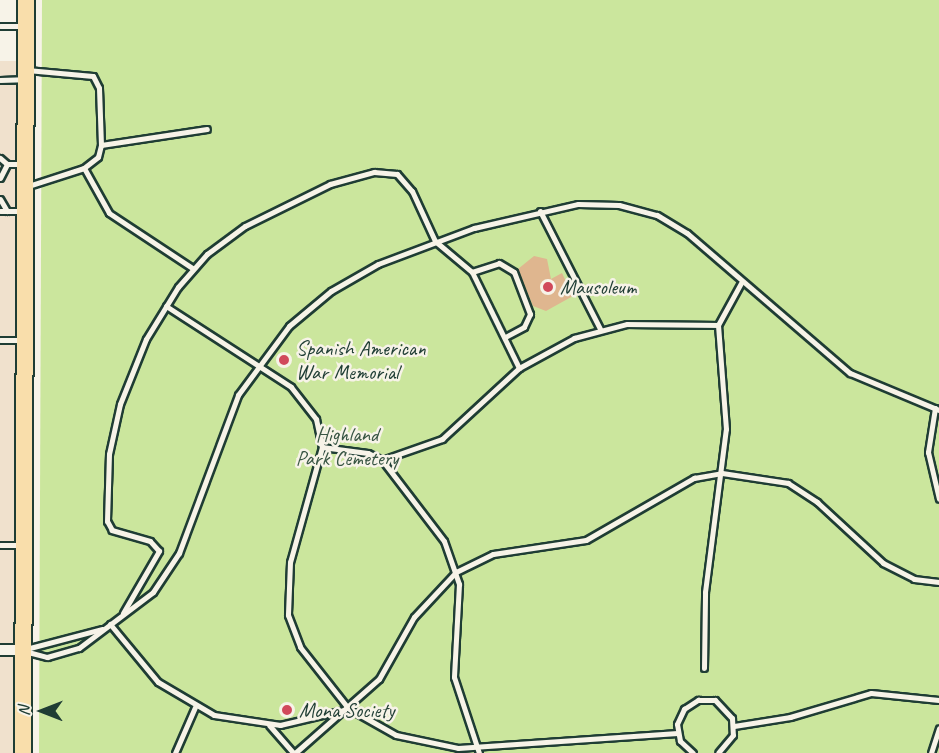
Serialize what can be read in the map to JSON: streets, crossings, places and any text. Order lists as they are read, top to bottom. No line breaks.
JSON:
{"parks":["Highland Park Cemetery"],"places":["Mausoleum","Spanish American War Memorial","Mona Society"],"north":"left"}
